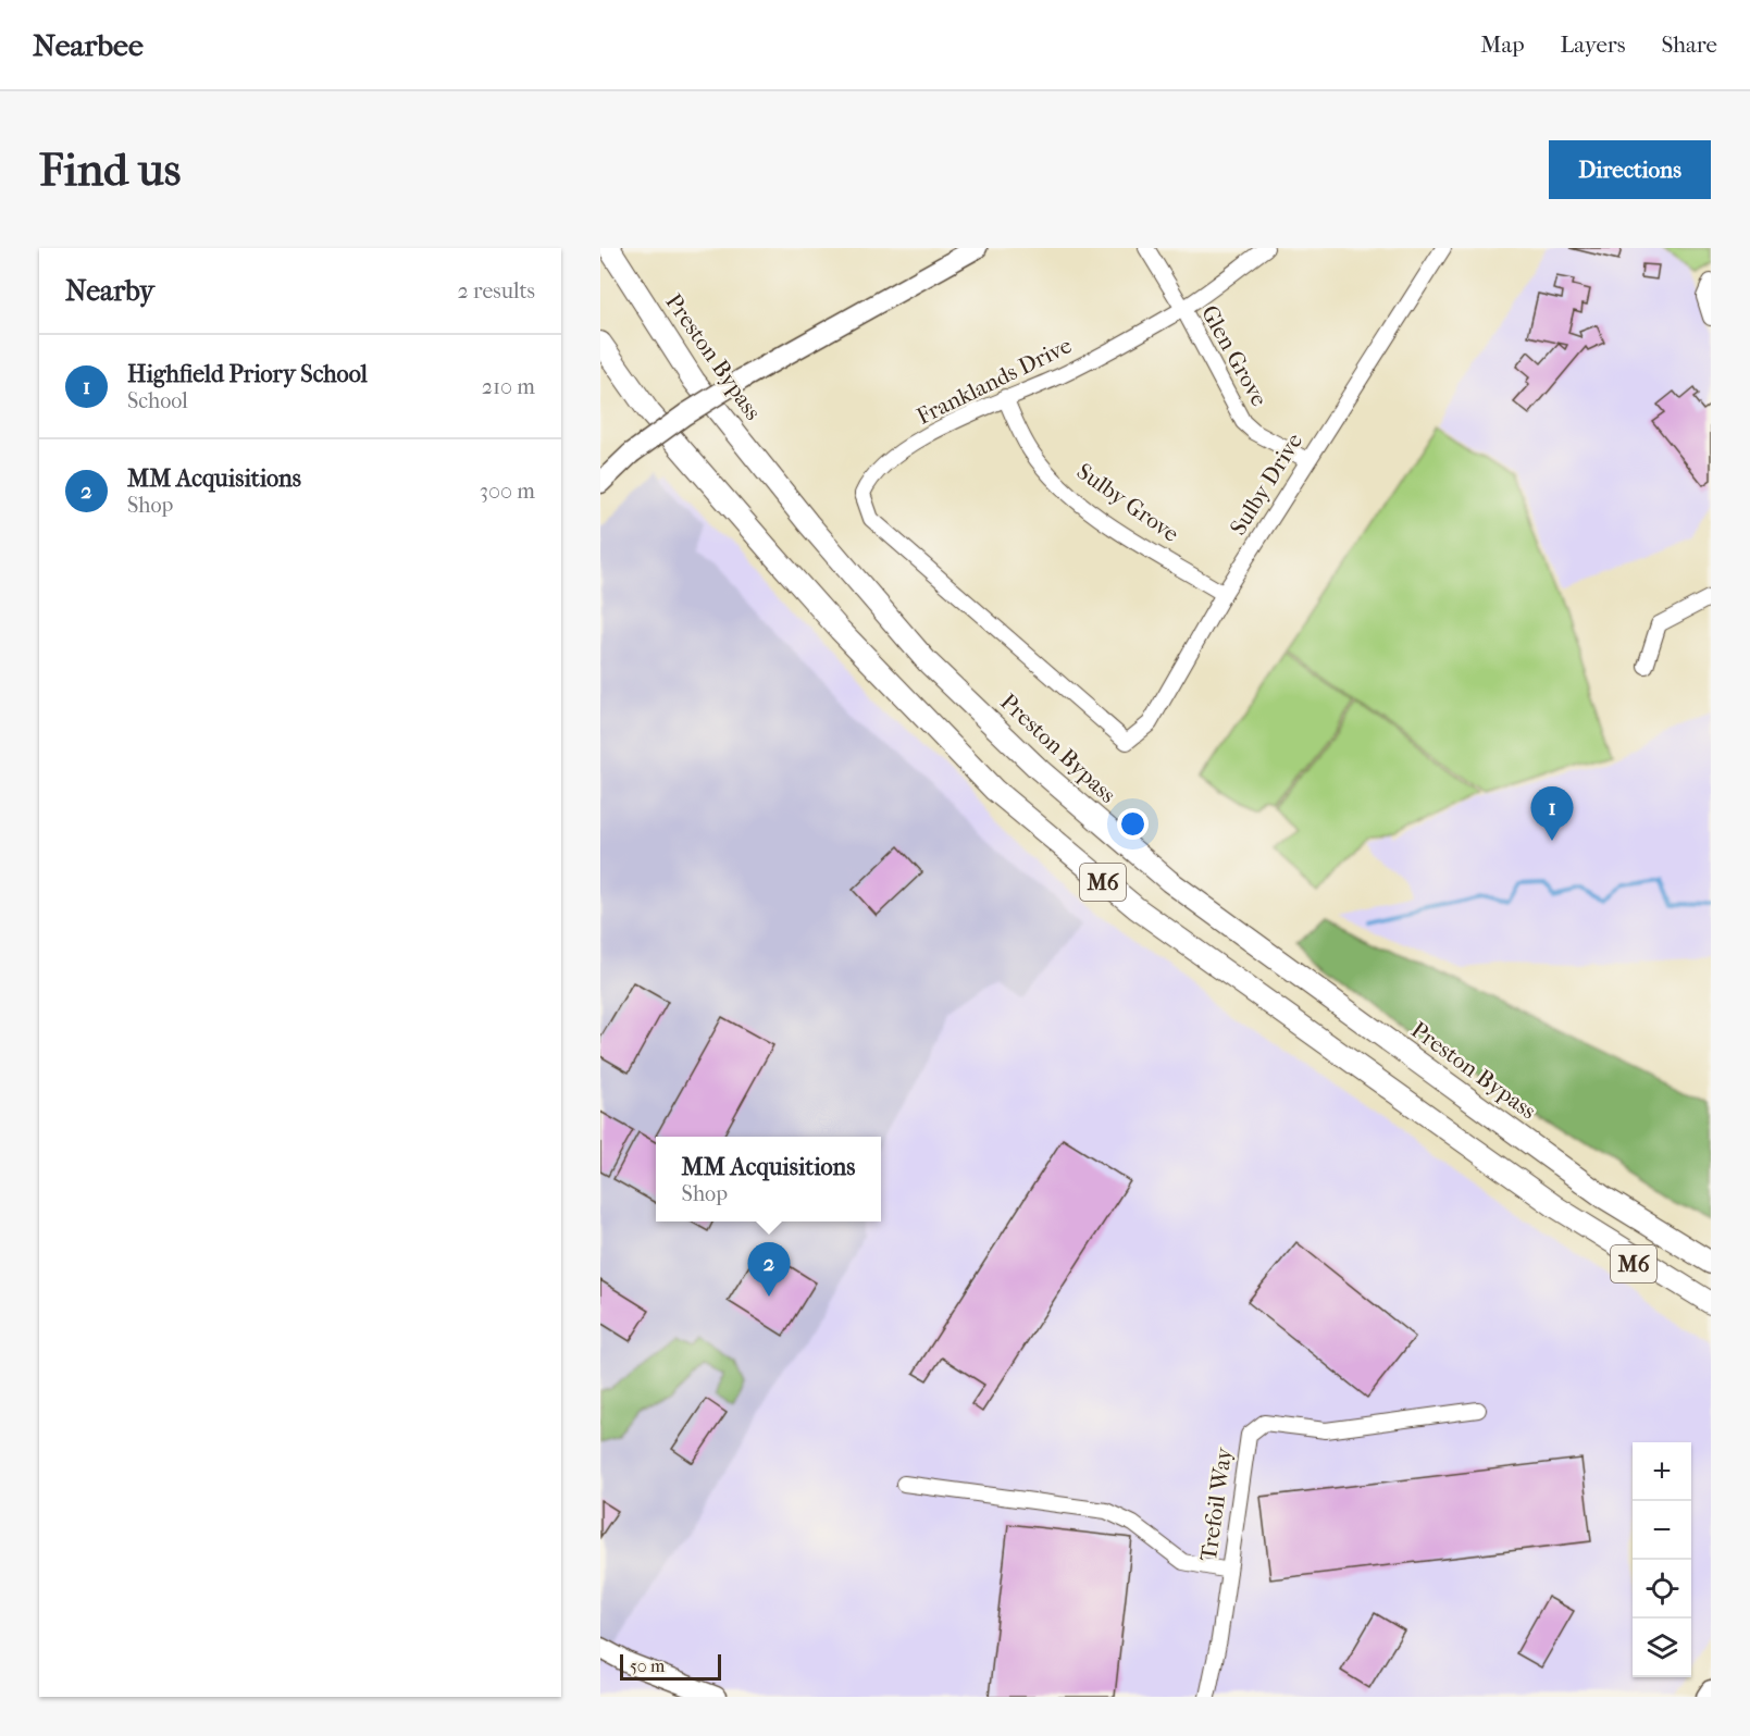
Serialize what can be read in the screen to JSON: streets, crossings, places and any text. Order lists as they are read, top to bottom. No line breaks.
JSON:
{"streets":{"highway":["Preston Bypass","M6"],"street":["Glen Grove","Franklands Drive","Sulby Drive","Sulby Grove","Trefoil Way"]},"crossings":[["Glen Grove","Franklands Drive"],["Glen Grove","Sulby Drive"],["Preston Bypass","M6"],["Franklands Drive","Sulby Drive"],["Franklands Drive","Sulby Grove"],["Sulby Drive","Sulby Grove"]],"scale_bar":"50 m","page":{"header":"Nearbee","nav":["Map","Layers","Share"],"buttons":"Directions","title":"Find us","heading":["Nearby","2 results"],"list":[{"mark":"1","name":"Highfield Priory School","note":"School","value":"210 m"},{"mark":"2","name":"MM Acquisitions","note":"Shop","value":"300 m"}],"pins":["1","2"],"popup":["MM Acquisitions","Shop"],"map_buttons":["+","−"],"scale":"50 m"}}
